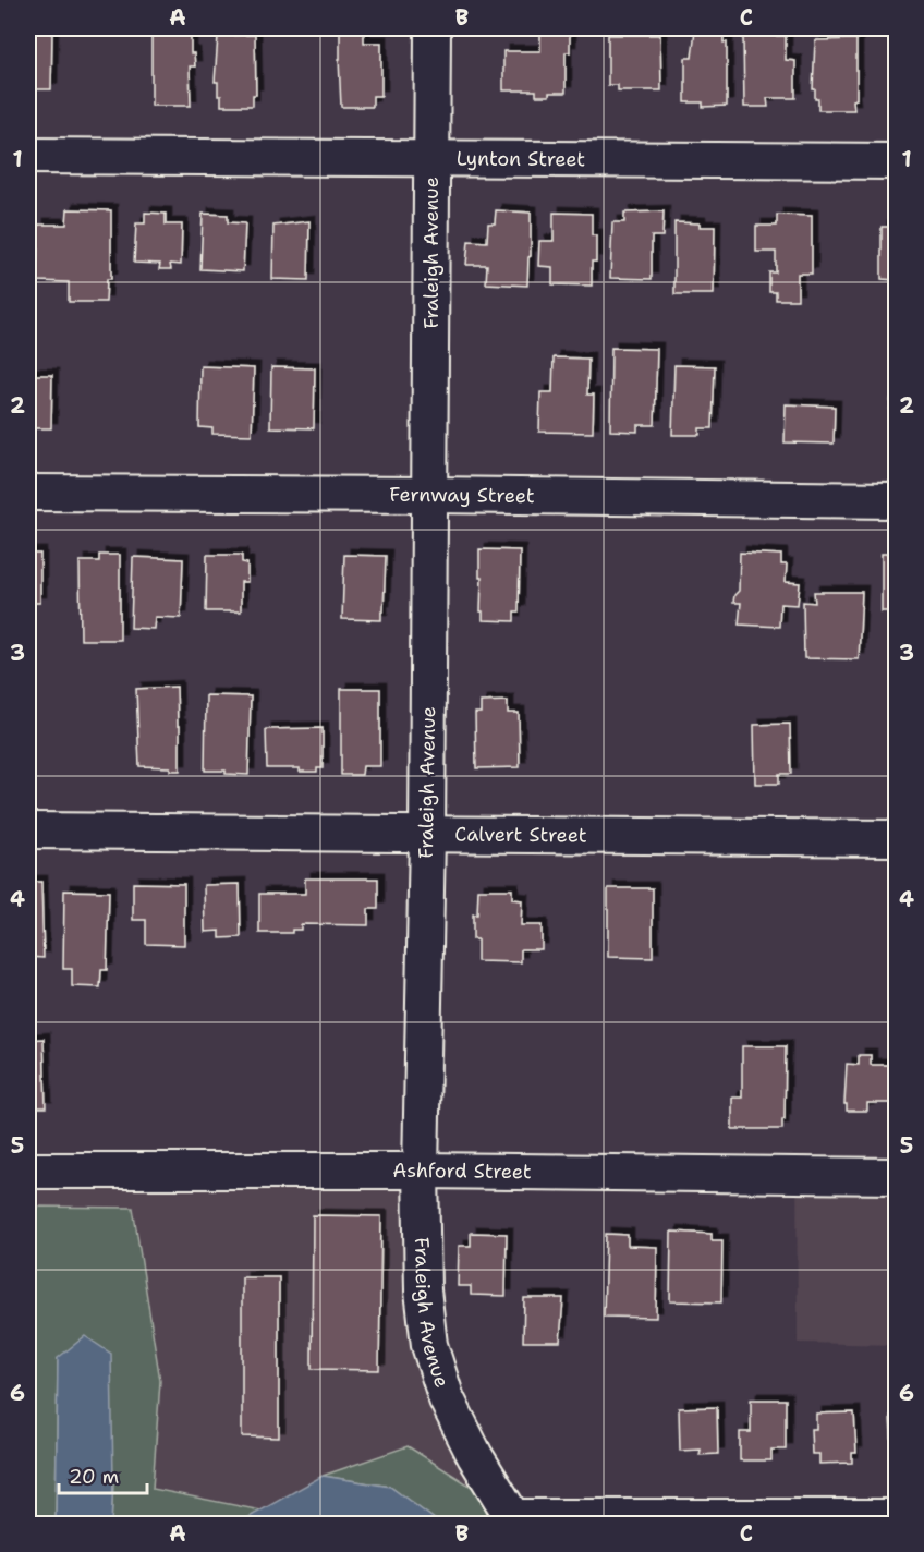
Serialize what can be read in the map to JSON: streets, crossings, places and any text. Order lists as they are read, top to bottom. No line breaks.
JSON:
{"streets":{"street":["Lynton Street","Fraleigh Avenue","Fernway Street","Calvert Street","Ashford Street"]},"crossings":[["Lynton Street","Fraleigh Avenue"],["Fraleigh Avenue","Fernway Street"],["Fraleigh Avenue","Calvert Street"],["Fraleigh Avenue","Ashford Street"]],"scale_bar":"20 m","grid":{"columns":["A","B","C"],"rows":["1","2","3","4","5","6"]}}
